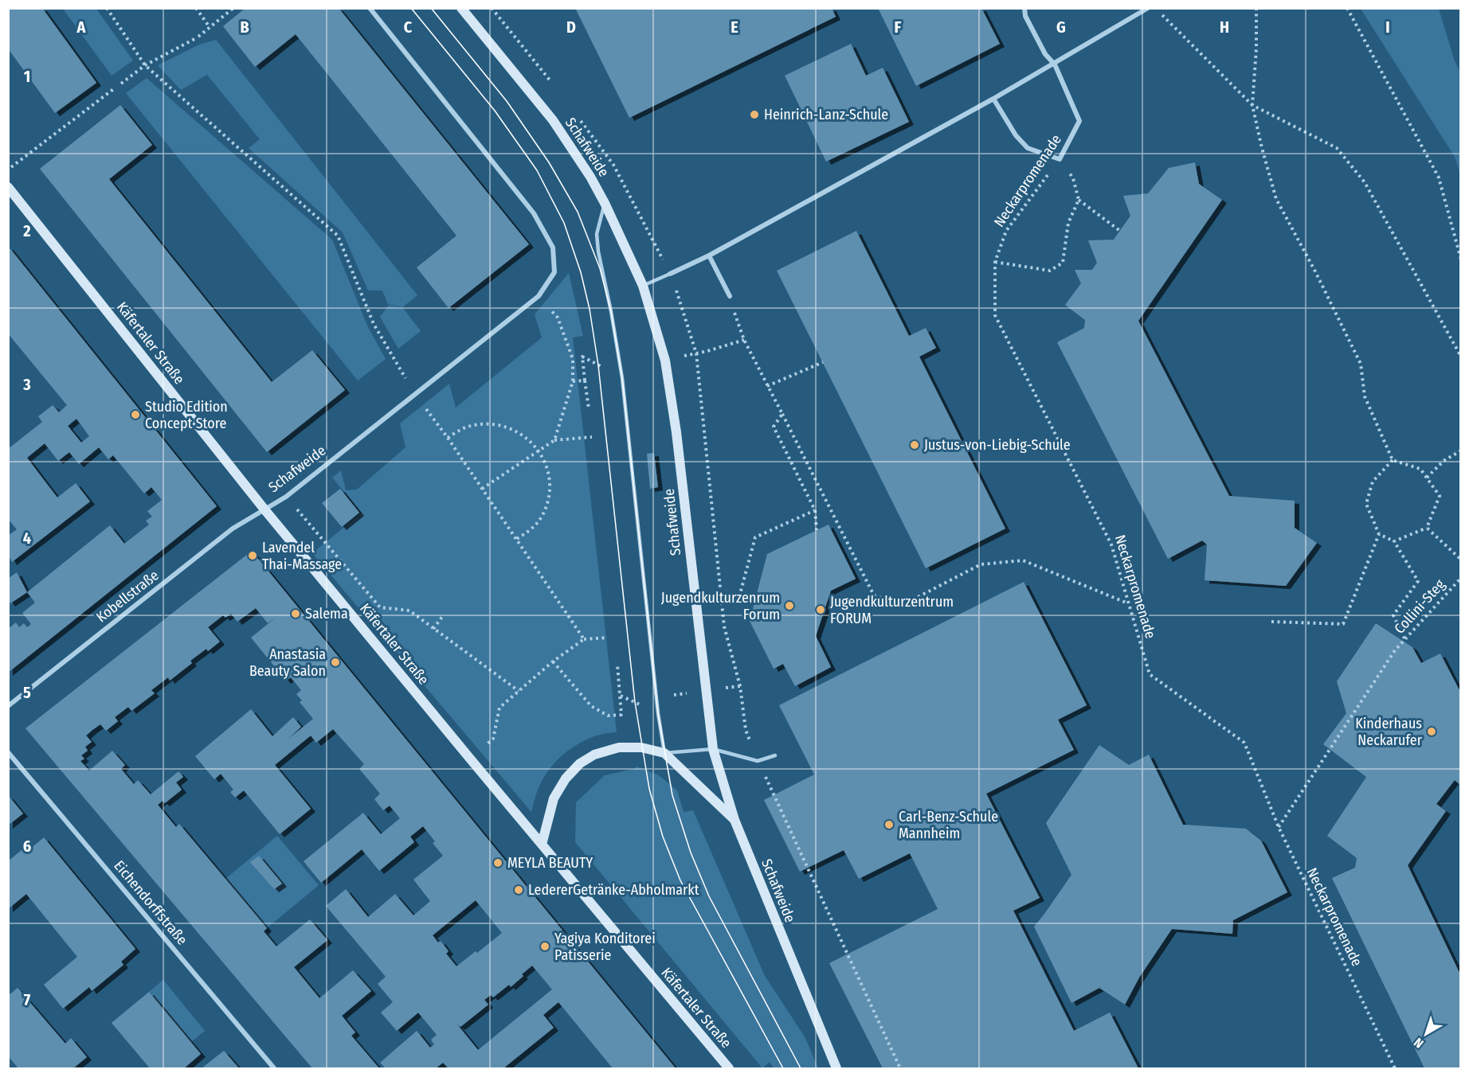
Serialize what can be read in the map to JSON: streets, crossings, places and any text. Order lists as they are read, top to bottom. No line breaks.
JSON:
{"streets":{"main road":["Schafweide","Käfertaler Straße"],"street":["Neckarpromenade","Kobellstraße","Eichendorffstraße"],"path":["Collini-Steg"]},"crossings":[["Schafweide","Käfertaler Straße"],["Schafweide","Kobellstraße"],["Neckarpromenade","Collini-Steg"],["Käfertaler Straße","Kobellstraße"]],"places":["Heinrich-Lanz-Schule","Studio Edition Concept Store","Justus-von-Liebig-Schule","Lavendel Thai-Massage","Jugendkulturzenrum Forum","Jugendkulturzentrum FORUM","Salema","Anastasia Beauty Salon","Kinderhaus Neckarufer","Carl-Benz-Schule Mannheim","MEYLA BEAUTY","LedererGetränke-Abholmarkt","Yagiya Konditorei Patisserie"],"north":"bottom left","grid":{"columns":["A","B","C","D","E","F","G","H","I"],"rows":["1","2","3","4","5","6","7"]}}
